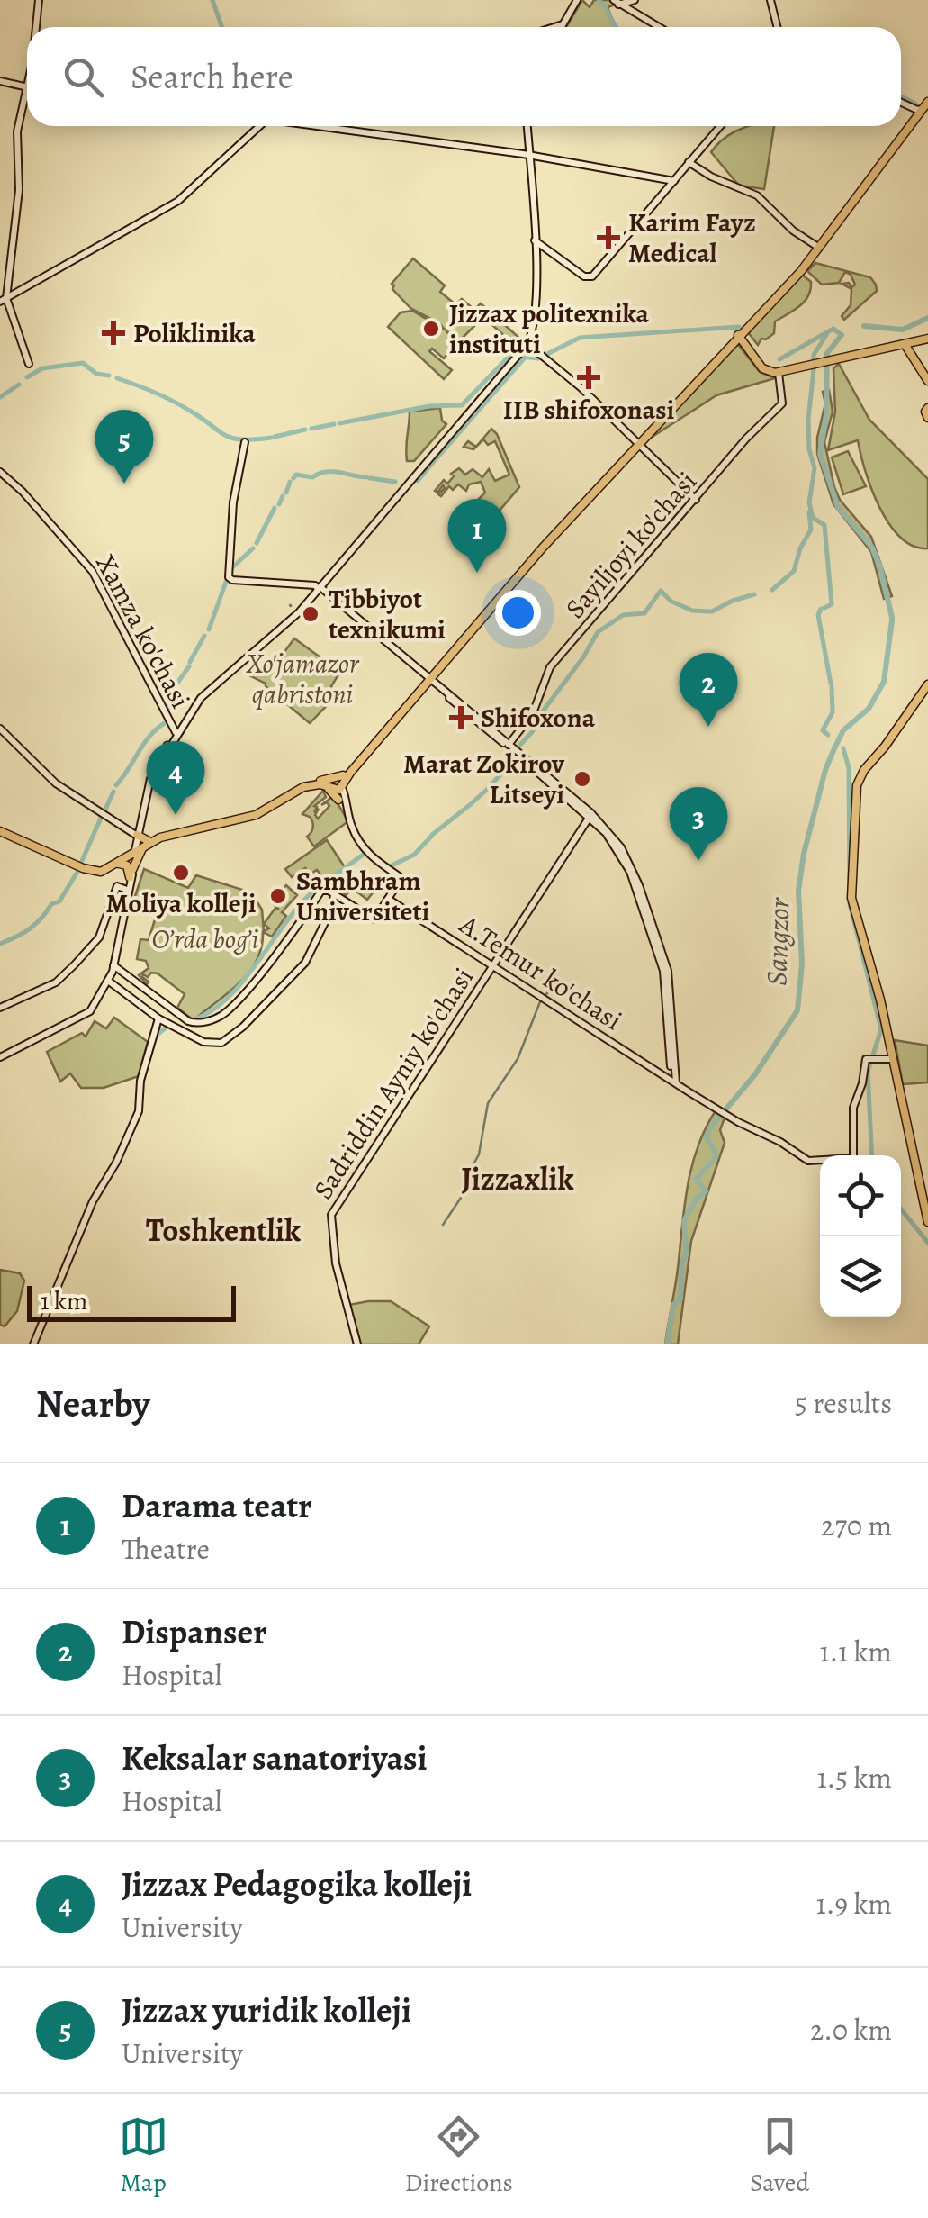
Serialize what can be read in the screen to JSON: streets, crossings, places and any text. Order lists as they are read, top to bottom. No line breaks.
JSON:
{"streets":{"main road":["Sayiljoyi ko'chasi","Xamza ko'chasi","A.Temur ko'chasi","Sadriddin Ayniy ko'chasi"]},"crossings":[["A.Temur ko'chasi","Sadriddin Ayniy ko'chasi"]],"districts":["Jizzaxlik","Toshkentlik"],"water":["Sangzor"],"parks":["Xo'jamazor qabristoni","O’rda bog’i"],"places":{"health":["Karim Fayz Medical","Poliklinika","IIB shifoxonasi","Shifoxona"],"other":["Jizzax politexnika instituti","Tibbiyot texnikumi","Marat Zokirov Litseyi","Moliya kolleji","Sambhram Universiteti"]},"scale_bar":"1 km","page":{"search":"Search here","pins":["5","1","2","4","3"],"scale":"1 km","heading":["Nearby","5 results"],"list":[{"mark":"1","name":"Darama teatr","note":"Theatre","value":"270 m"},{"mark":"2","name":"Dispanser","note":"Hospital","value":"1.1 km"},{"mark":"3","name":"Keksalar sanatoriyasi","note":"Hospital","value":"1.5 km"},{"mark":"4","name":"Jizzax Pedagogika kolleji","note":"University","value":"1.9 km"},{"mark":"5","name":"Jizzax yuridik kolleji","note":"University","value":"2.0 km"}],"nav":["Map","Directions","Saved"]}}
